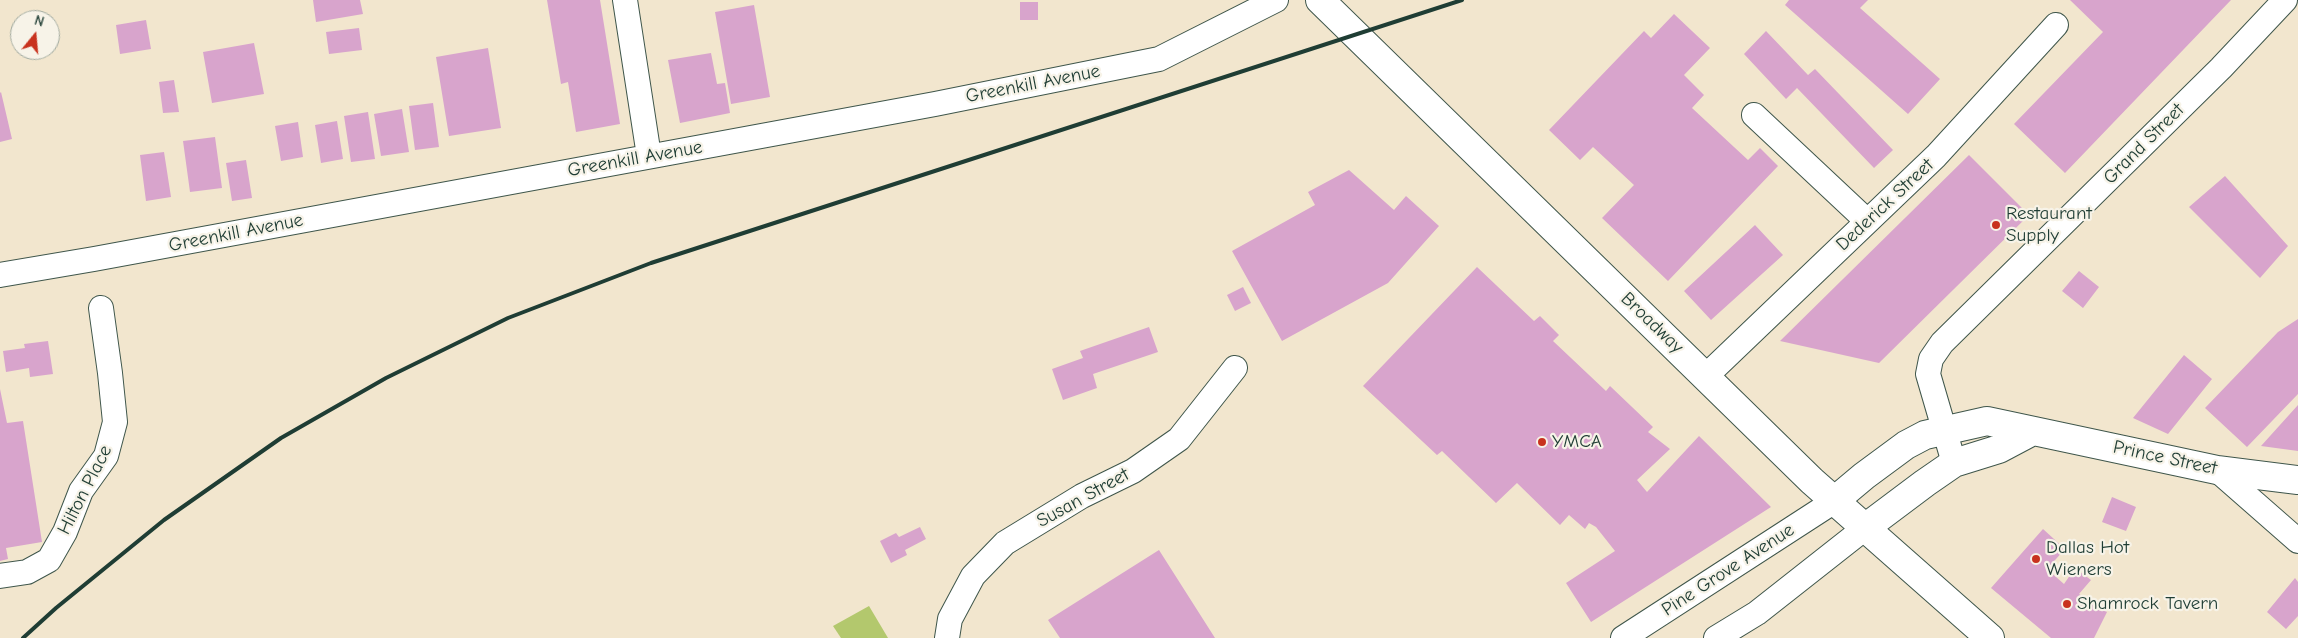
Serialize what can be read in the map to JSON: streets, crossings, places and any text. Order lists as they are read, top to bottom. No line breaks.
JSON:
{"streets":{"main road":["Broadway","Prince Street"],"street":["Greenkill Avenue","Grand Street","Dederick Street","Hilton Place","Susan Street","Pine Grove Avenue"]},"crossings":[["Grand Street","Prince Street"],["Dederick Street","Broadway"],["Broadway","Prince Street"],["Broadway","Pine Grove Avenue"],["Prince Street","Pine Grove Avenue"]],"places":["Restaurant Supply","YMCA","Dallas Hot Wieners","Shamrock Tavern"],"north":"top"}
